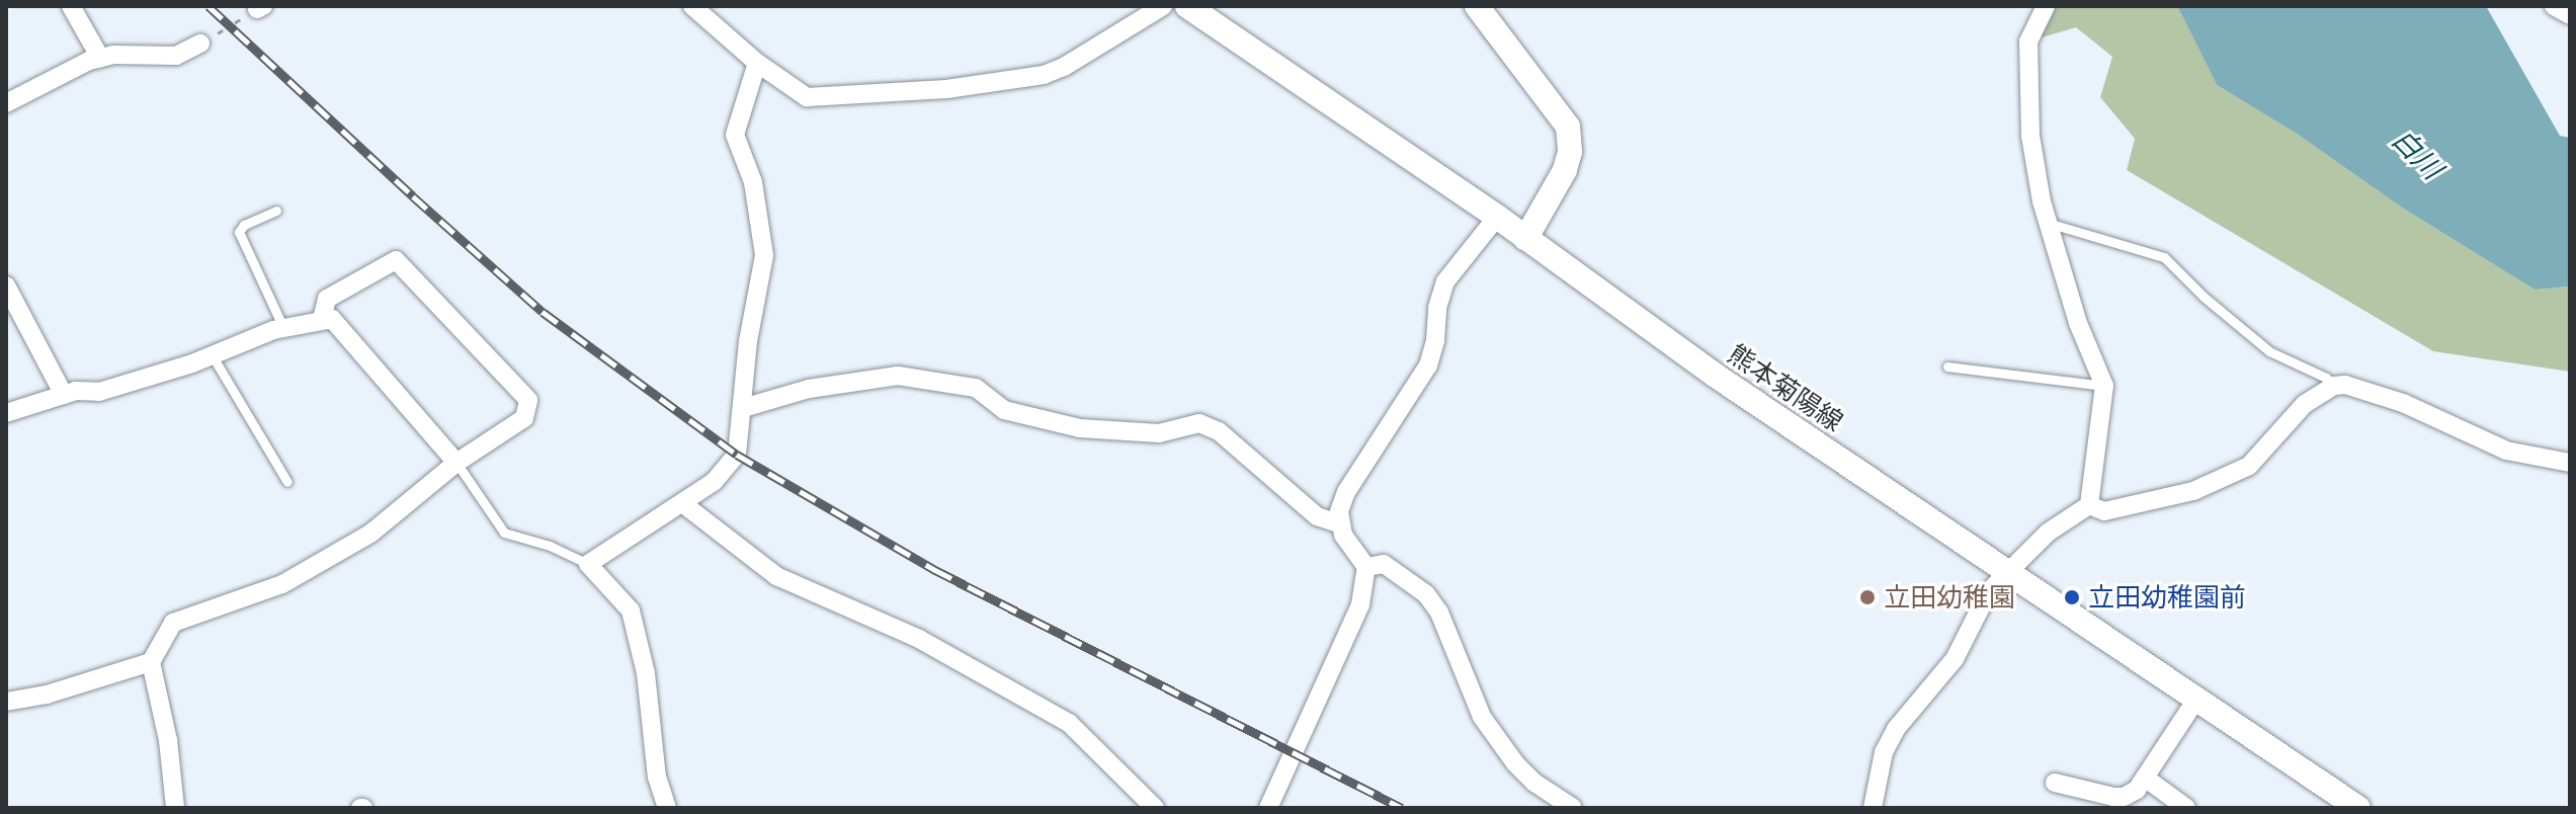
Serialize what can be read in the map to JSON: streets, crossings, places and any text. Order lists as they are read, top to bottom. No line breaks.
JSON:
{"streets":{"main road":["熊本菊陽線"]},"water":["白川"],"places":["立田幼稚園","立田幼稚園前"]}
